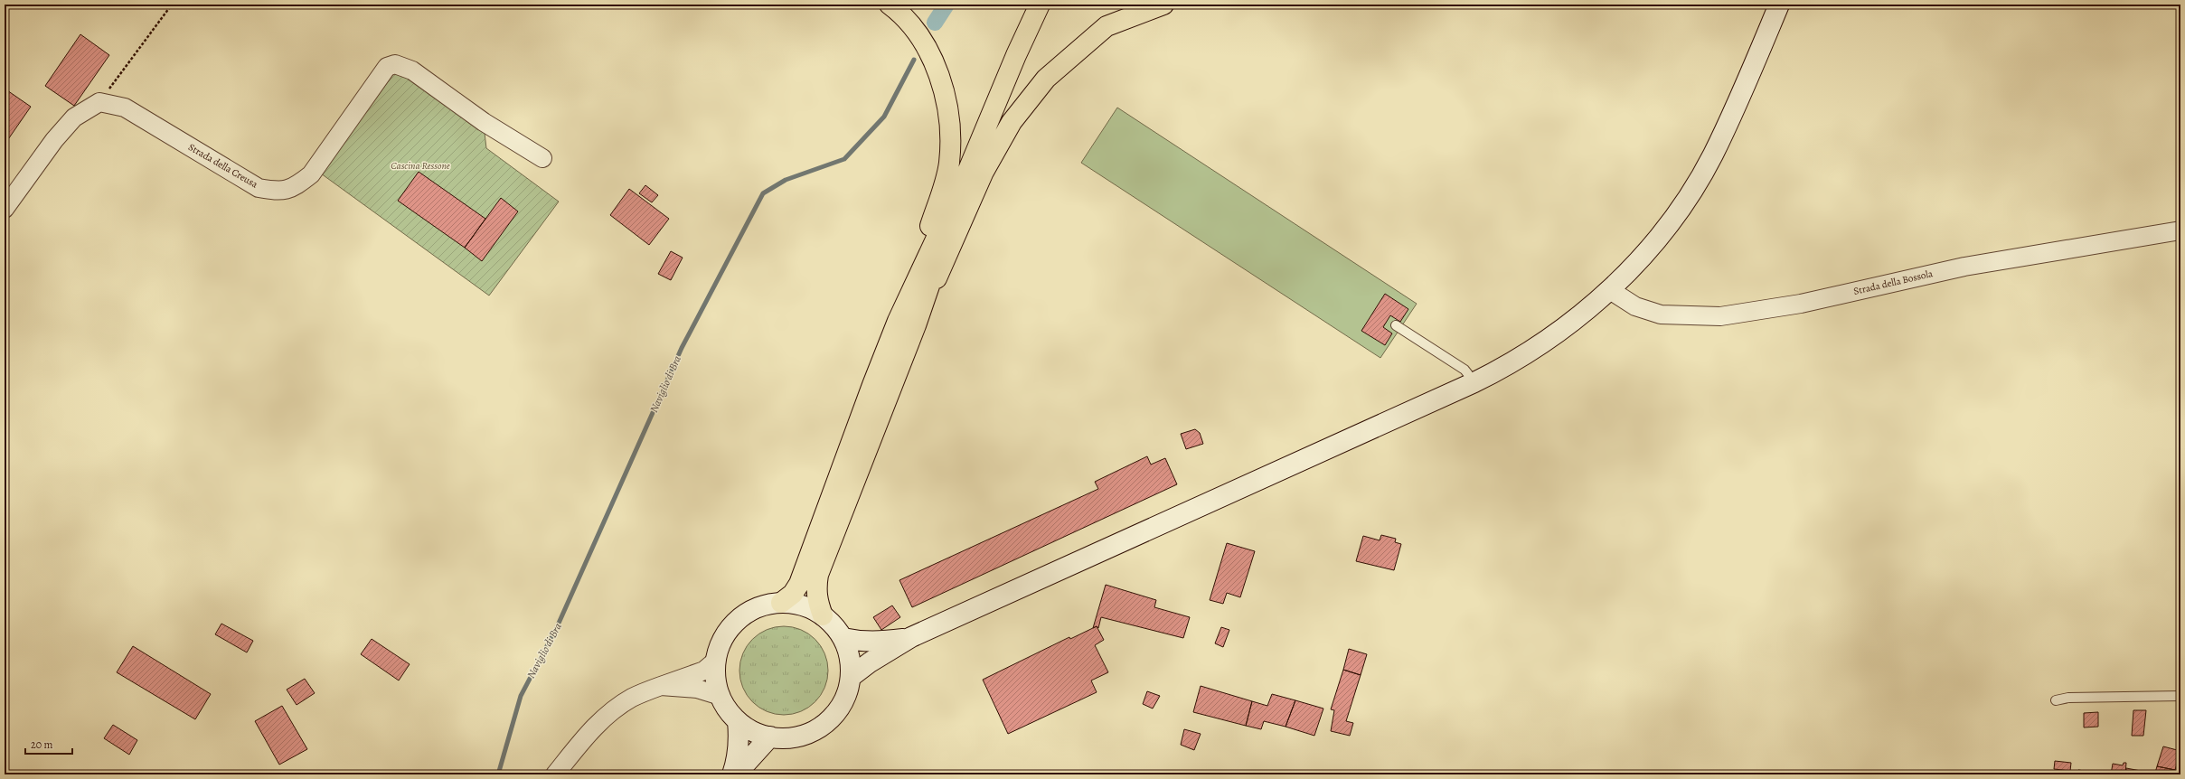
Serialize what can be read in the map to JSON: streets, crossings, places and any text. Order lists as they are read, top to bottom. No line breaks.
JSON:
{"streets":{"street":["Strada della Creusa","Strada della Bossola"]},"water":["Naviglio di Bra"],"parks":["Cascina Ressone"],"scale_bar":"20 m"}
